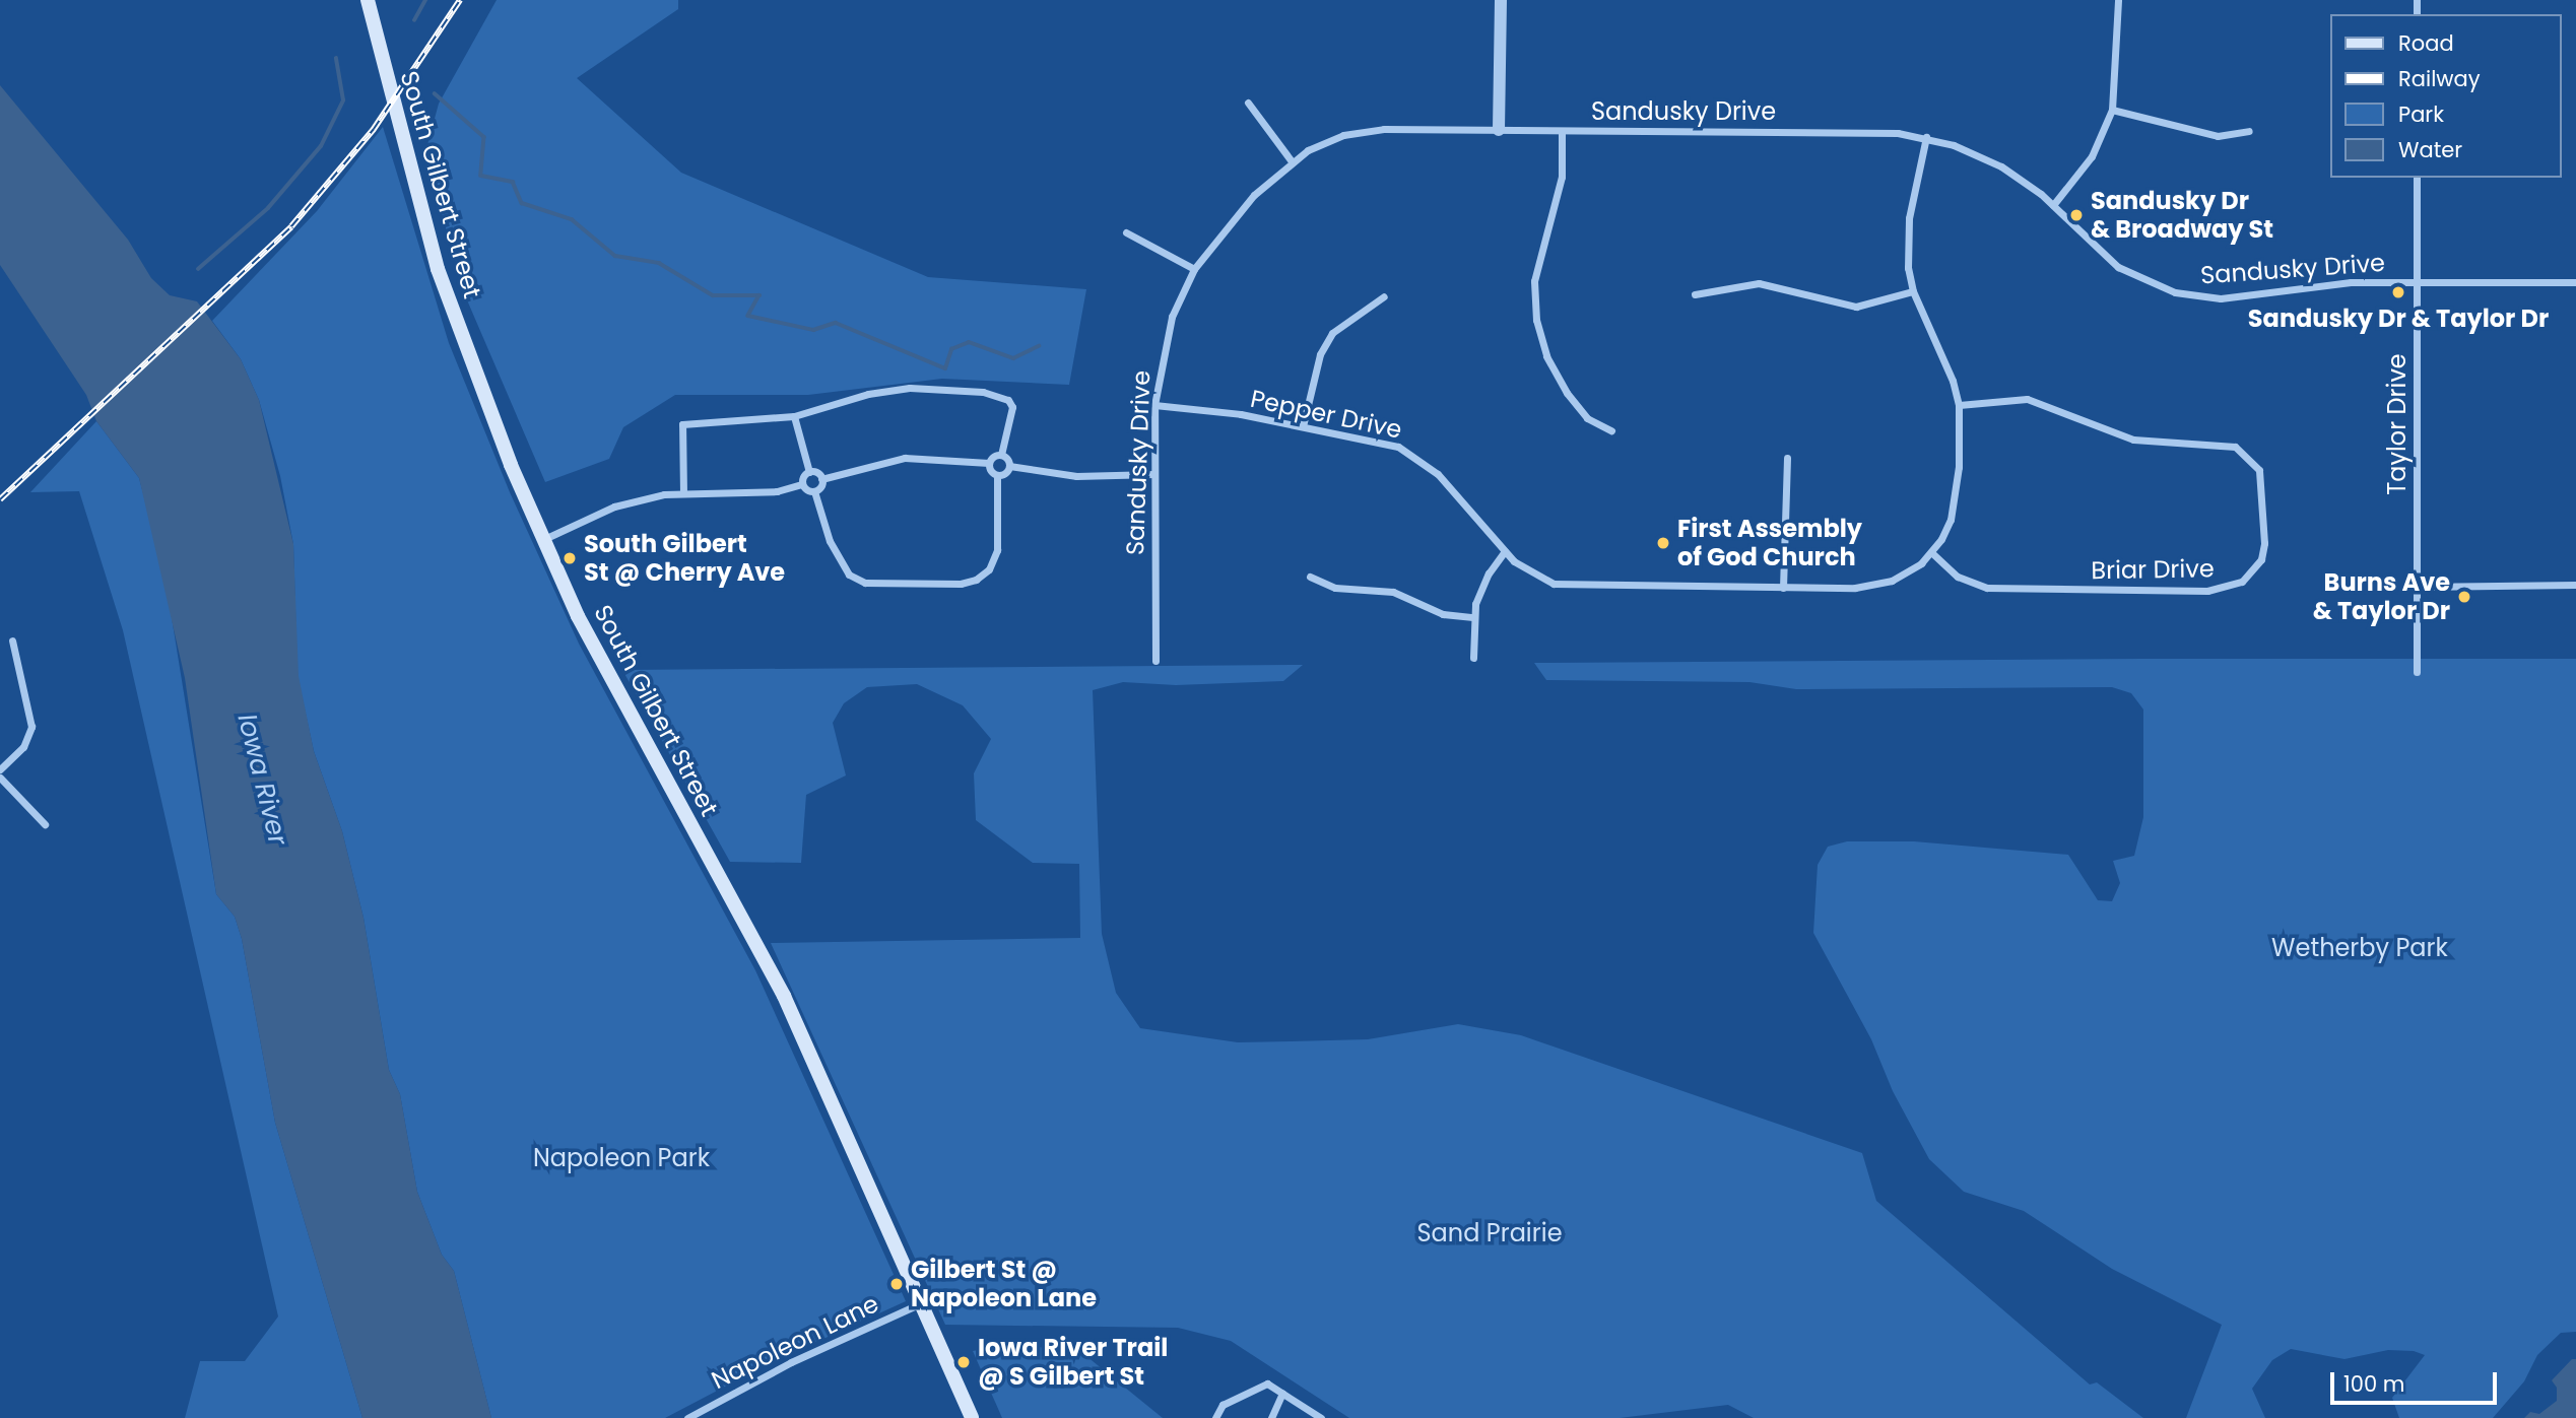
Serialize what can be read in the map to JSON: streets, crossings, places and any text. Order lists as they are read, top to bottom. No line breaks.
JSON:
{"streets":{"main road":["South Gilbert Street"],"street":["Sandusky Drive","Pepper Drive","Taylor Drive","Briar Drive","Napoleon Lane"]},"crossings":[["Sandusky Drive","Pepper Drive"],["Sandusky Drive","Taylor Drive"],["South Gilbert Street","Napoleon Lane"],["Pepper Drive","Briar Drive"]],"water":["Iowa River"],"parks":["Wetherby Park","Napoleon Park","Sand Prairie"],"places":["Sandusky Dr & Broadway St","Sandusky Dr & Taylor Dr","First Assembly of God Church","South Gilbert St @ Cherry Ave","Burns Ave & Taylor Dr","Gilbert St @ Napoleon Lane","Iowa River Trail @ S Gilbert St"],"legend":["Road","Railway","Park","Water"],"scale_bar":"100 m"}
